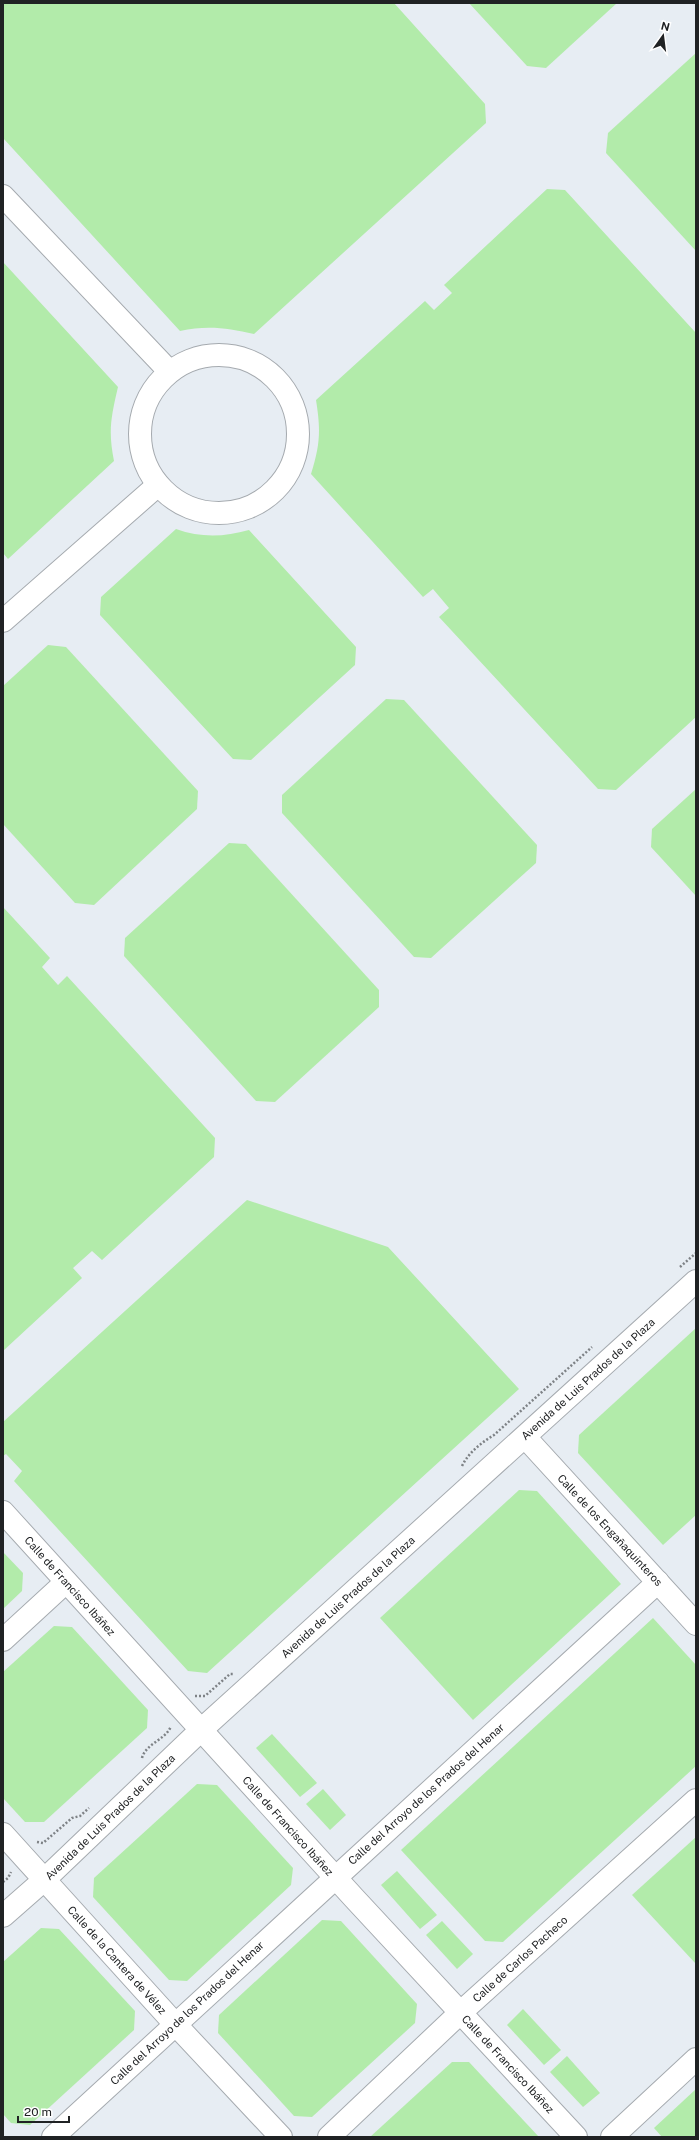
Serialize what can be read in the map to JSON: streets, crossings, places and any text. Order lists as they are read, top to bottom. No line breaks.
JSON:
{"streets":{"street":["Avenida de Luis Prados de la Plaza","Calle de los Engañaquinteros","Calle de Francisco Ibáñez","Calle del Arroyo de los Prados del Henar","Calle de Carlos Pacheco","Calle de la Cantera de Vélez"]},"crossings":[["Avenida de Luis Prados de la Plaza","Calle de los Engañaquinteros"],["Avenida de Luis Prados de la Plaza","Calle de Francisco Ibáñez"],["Avenida de Luis Prados de la Plaza","Calle de la Cantera de Vélez"],["Calle de los Engañaquinteros","Calle del Arroyo de los Prados del Henar"],["Calle de Francisco Ibáñez","Calle del Arroyo de los Prados del Henar"],["Calle de Francisco Ibáñez","Calle de Carlos Pacheco"],["Calle del Arroyo de los Prados del Henar","Calle de la Cantera de Vélez"]],"scale_bar":"20 m","north":"top"}
